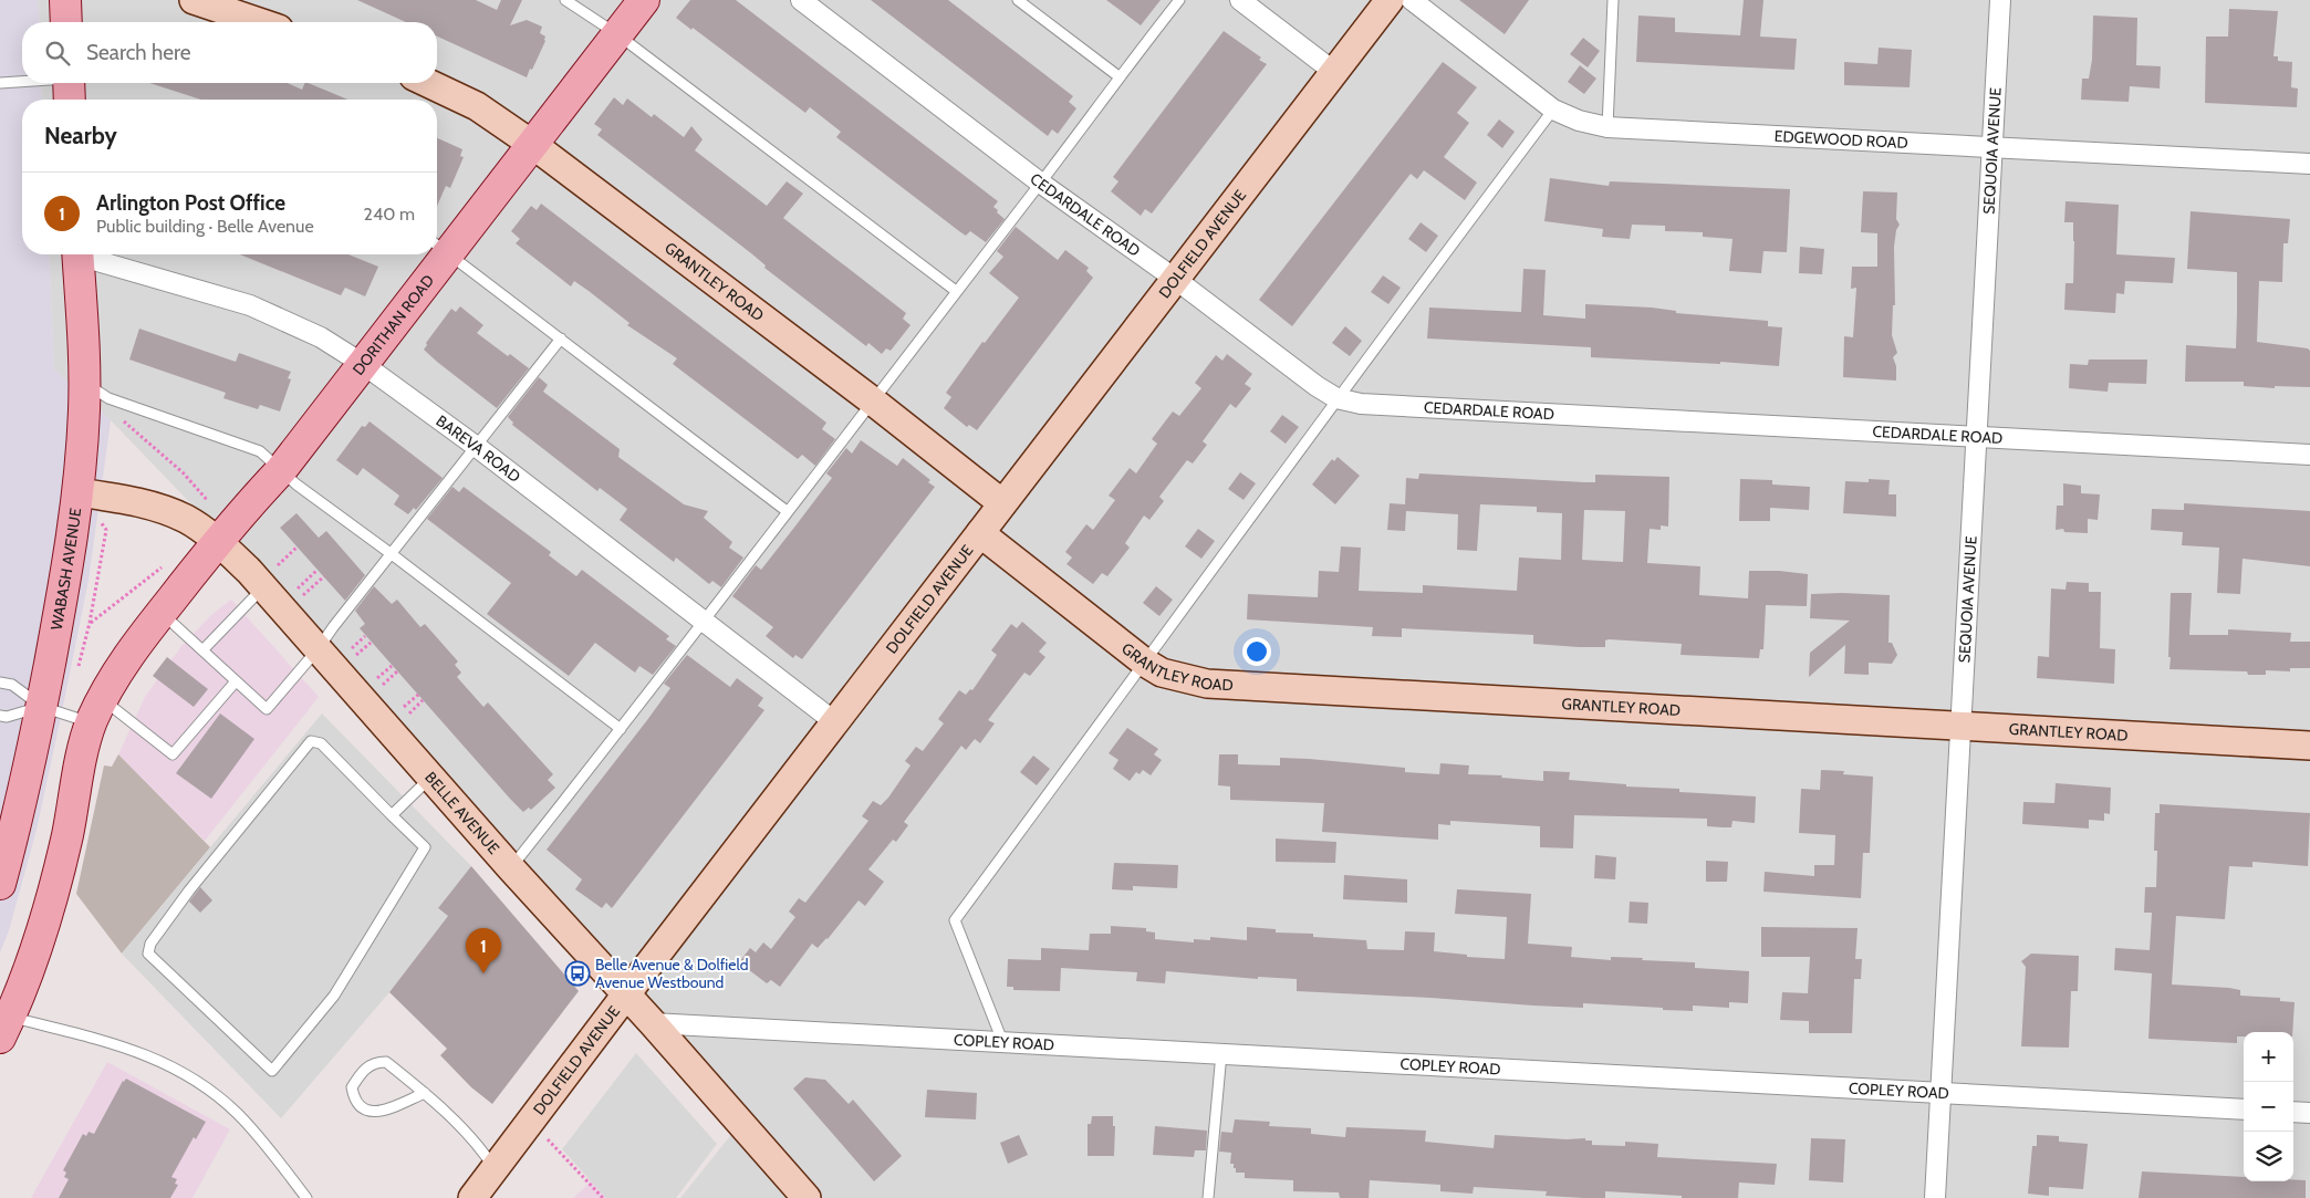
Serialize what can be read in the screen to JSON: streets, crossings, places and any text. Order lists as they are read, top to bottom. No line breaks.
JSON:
{"streets":{"main road":["DORITHAN ROAD","WABASH AVENUE"],"street":["EDGEWOOD ROAD","SEQUOIA AVENUE","CEDARDALE ROAD","DOLFIELD AVENUE","GRANTLEY ROAD","BAREVA ROAD","BELLE AVENUE","COPLEY ROAD"]},"crossings":[["EDGEWOOD ROAD","SEQUOIA AVENUE"],["SEQUOIA AVENUE","CEDARDALE ROAD"],["SEQUOIA AVENUE","GRANTLEY ROAD"],["SEQUOIA AVENUE","COPLEY ROAD"],["CEDARDALE ROAD","DOLFIELD AVENUE"],["DOLFIELD AVENUE","GRANTLEY ROAD"],["DOLFIELD AVENUE","BAREVA ROAD"],["DOLFIELD AVENUE","BELLE AVENUE"],["GRANTLEY ROAD","DORITHAN ROAD"],["DORITHAN ROAD","BAREVA ROAD"],["DORITHAN ROAD","BELLE AVENUE"],["WABASH AVENUE","BELLE AVENUE"],["BELLE AVENUE","COPLEY ROAD"]],"places":{"bus stop":["Belle Avenue & Dolfield Avenue Westbound"]},"page":{"search":"Search here","heading":"Nearby","list":[{"mark":"1","name":"Arlington Post Office","note":"Public building · Belle Avenue","value":"240 m"}],"pins":"1","map_buttons":["+","−"]}}
